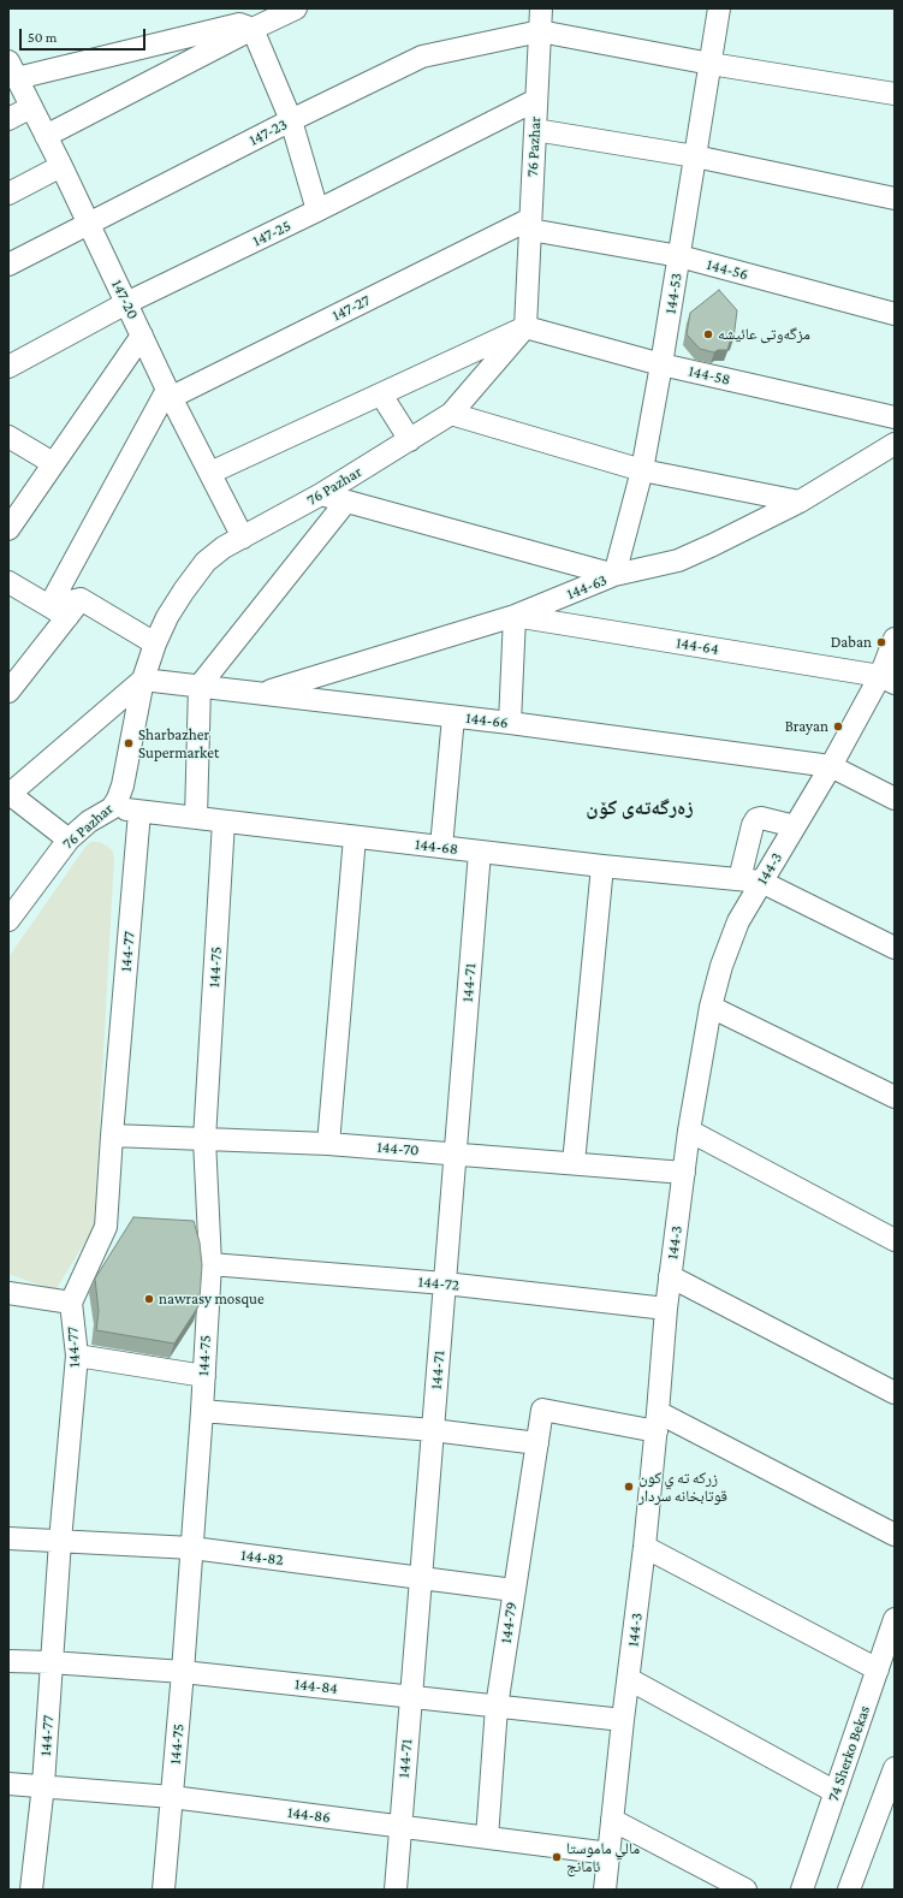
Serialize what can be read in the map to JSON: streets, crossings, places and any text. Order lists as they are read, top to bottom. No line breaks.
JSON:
{"streets":{"street":["147-23","76 Pazhar","147-25","144-56","144-53","147-20","147-27","144-58","144-63","144-64","144-66","144-68","144-3","144-77","144-75","144-71","144-70","144-72","144-82","144-79","144-84","74 Sherko Bekas","144-86"]},"crossings":[["147-23","76 Pazhar"],["147-23","147-20"],["76 Pazhar","147-25"],["76 Pazhar","144-56"],["76 Pazhar","147-20"],["76 Pazhar","147-27"],["76 Pazhar","144-58"],["76 Pazhar","144-66"],["76 Pazhar","144-68"],["147-25","147-20"],["144-56","144-53"],["144-56","147-27"],["144-53","144-58"],["144-53","144-63"],["147-20","147-27"],["144-63","144-64"],["144-63","144-66"],["144-64","144-3"],["144-66","144-3"],["144-68","144-3"],["144-68","144-77"],["144-68","144-75"],["144-68","144-71"],["144-3","144-70"],["144-3","144-72"],["144-3","144-79"],["144-3","144-84"],["144-3","144-86"],["144-77","144-70"],["144-77","144-82"],["144-77","144-84"],["144-77","144-86"],["144-75","144-70"],["144-75","144-72"],["144-75","144-82"],["144-75","144-84"],["144-75","144-86"],["144-71","144-70"],["144-71","144-72"],["144-71","144-82"],["144-71","144-84"],["144-71","144-86"],["144-82","144-79"],["144-79","144-84"],["144-79","144-86"]],"districts":["زەرگەتەی کۆن"],"places":["مزگەوتی عائیشە","Daban","Brayan","Sharbazher Supermarket","nawrasy mosque","زركه ته ي كون قوتابخانه سردار","مالي ماموستا ئامانج"],"scale_bar":"50 m"}
